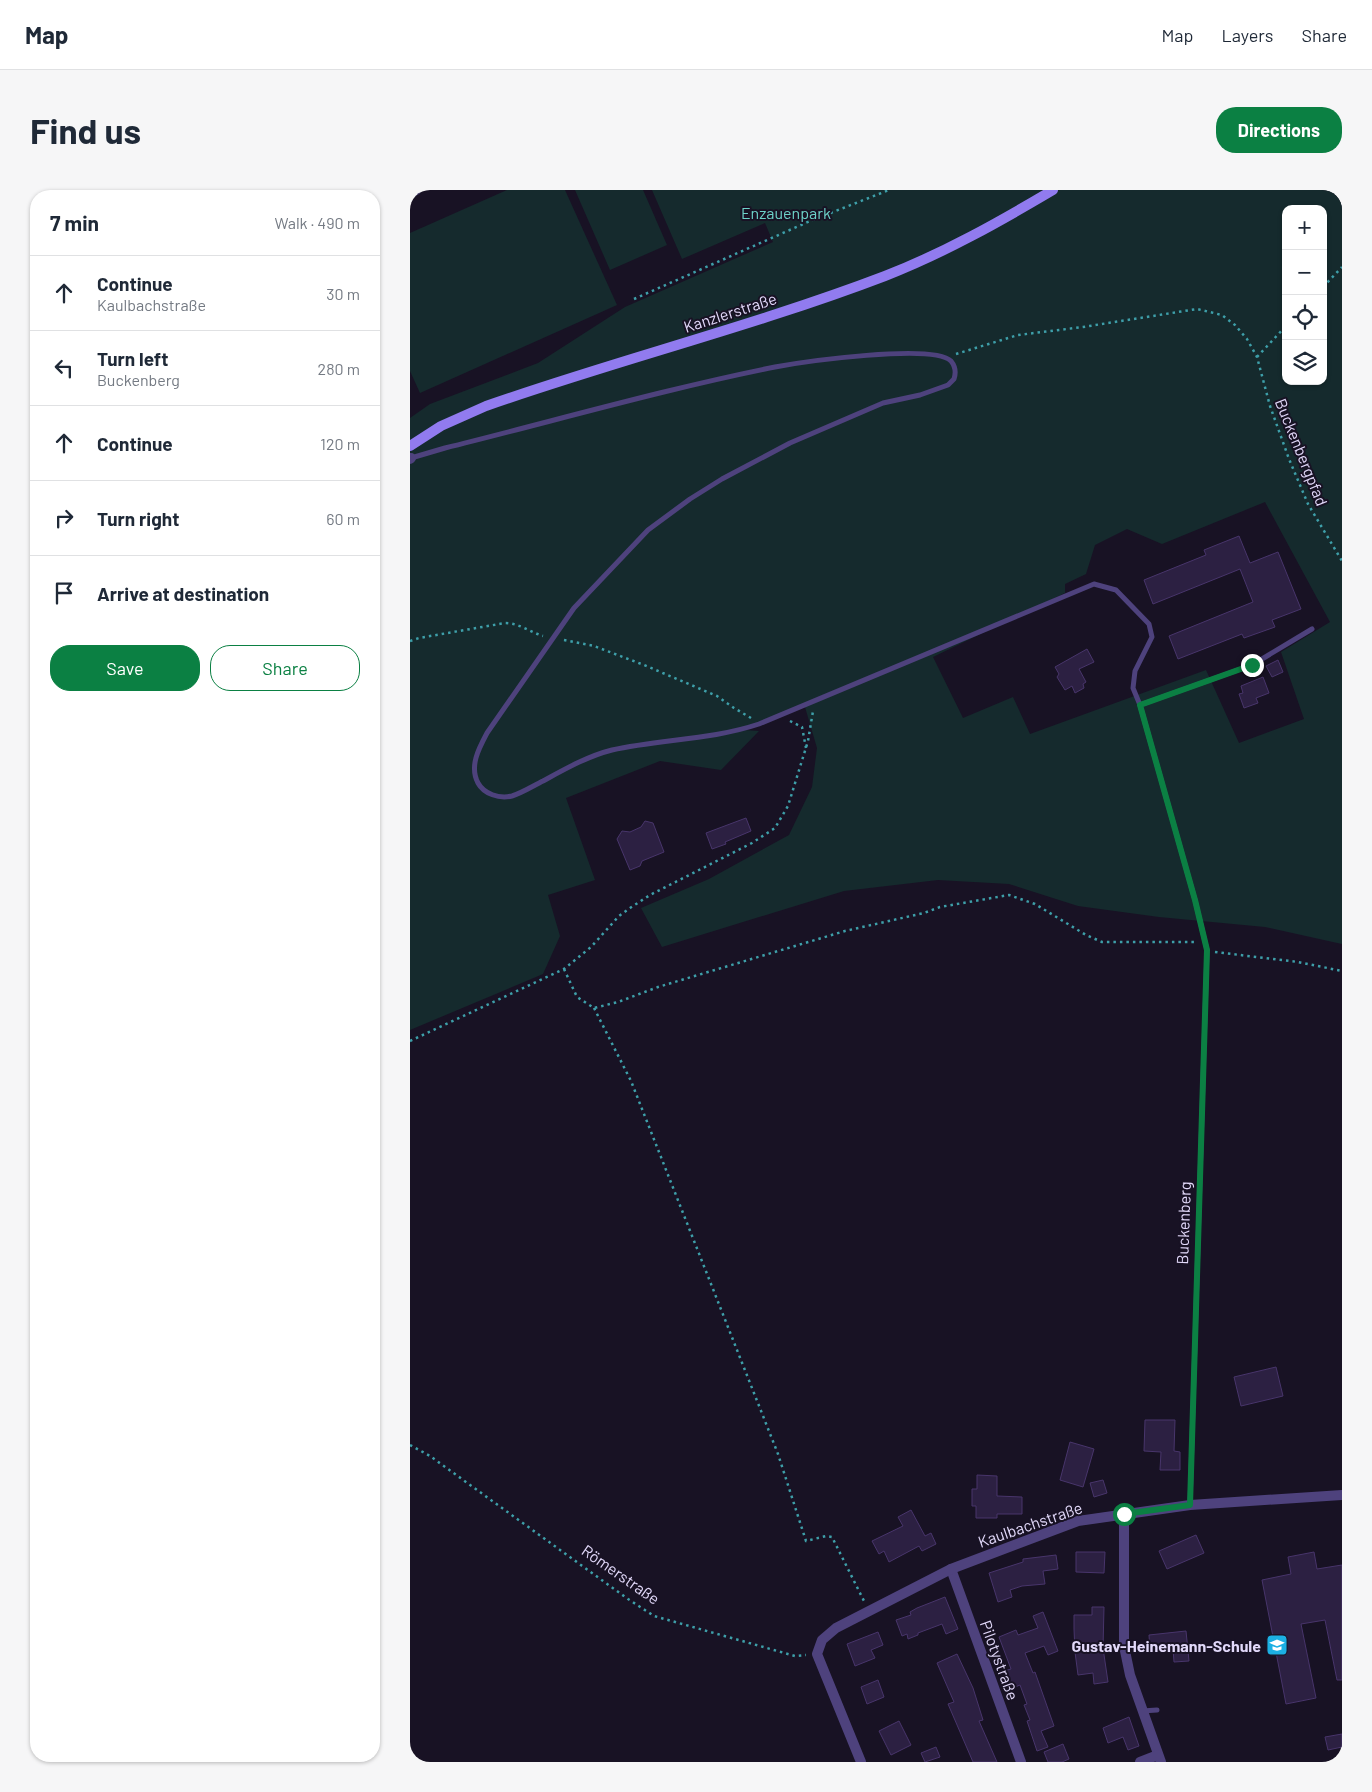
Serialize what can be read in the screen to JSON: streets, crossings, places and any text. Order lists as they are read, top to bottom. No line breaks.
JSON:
{"streets":{"main road":["Kanzlerstraße"],"street":["Kaulbachstraße","Pilotystraße"],"lane":["Buckenberg"],"path":["Buckenbergpfad","Römerstraße"]},"crossings":[["Buckenbergpfad","Buckenberg"],["Buckenberg","Kaulbachstraße"],["Kaulbachstraße","Römerstraße"],["Kaulbachstraße","Pilotystraße"]],"parks":["Enzauenpark"],"places":{"school or university":["Gustav-Heinemann-Schule"]},"page":{"header":"Map","nav":["Map","Layers","Share"],"buttons":["Directions",["Save","Share"]],"title":"Find us","heading":["7 min","Walk · 490 m"],"map_buttons":["+","−"],"list":[["Continue","Kaulbachstraße","30 m"],["Turn left","Buckenberg","280 m"],["Continue","120 m"],["Turn right","60 m"],"Arrive at destination"]}}
